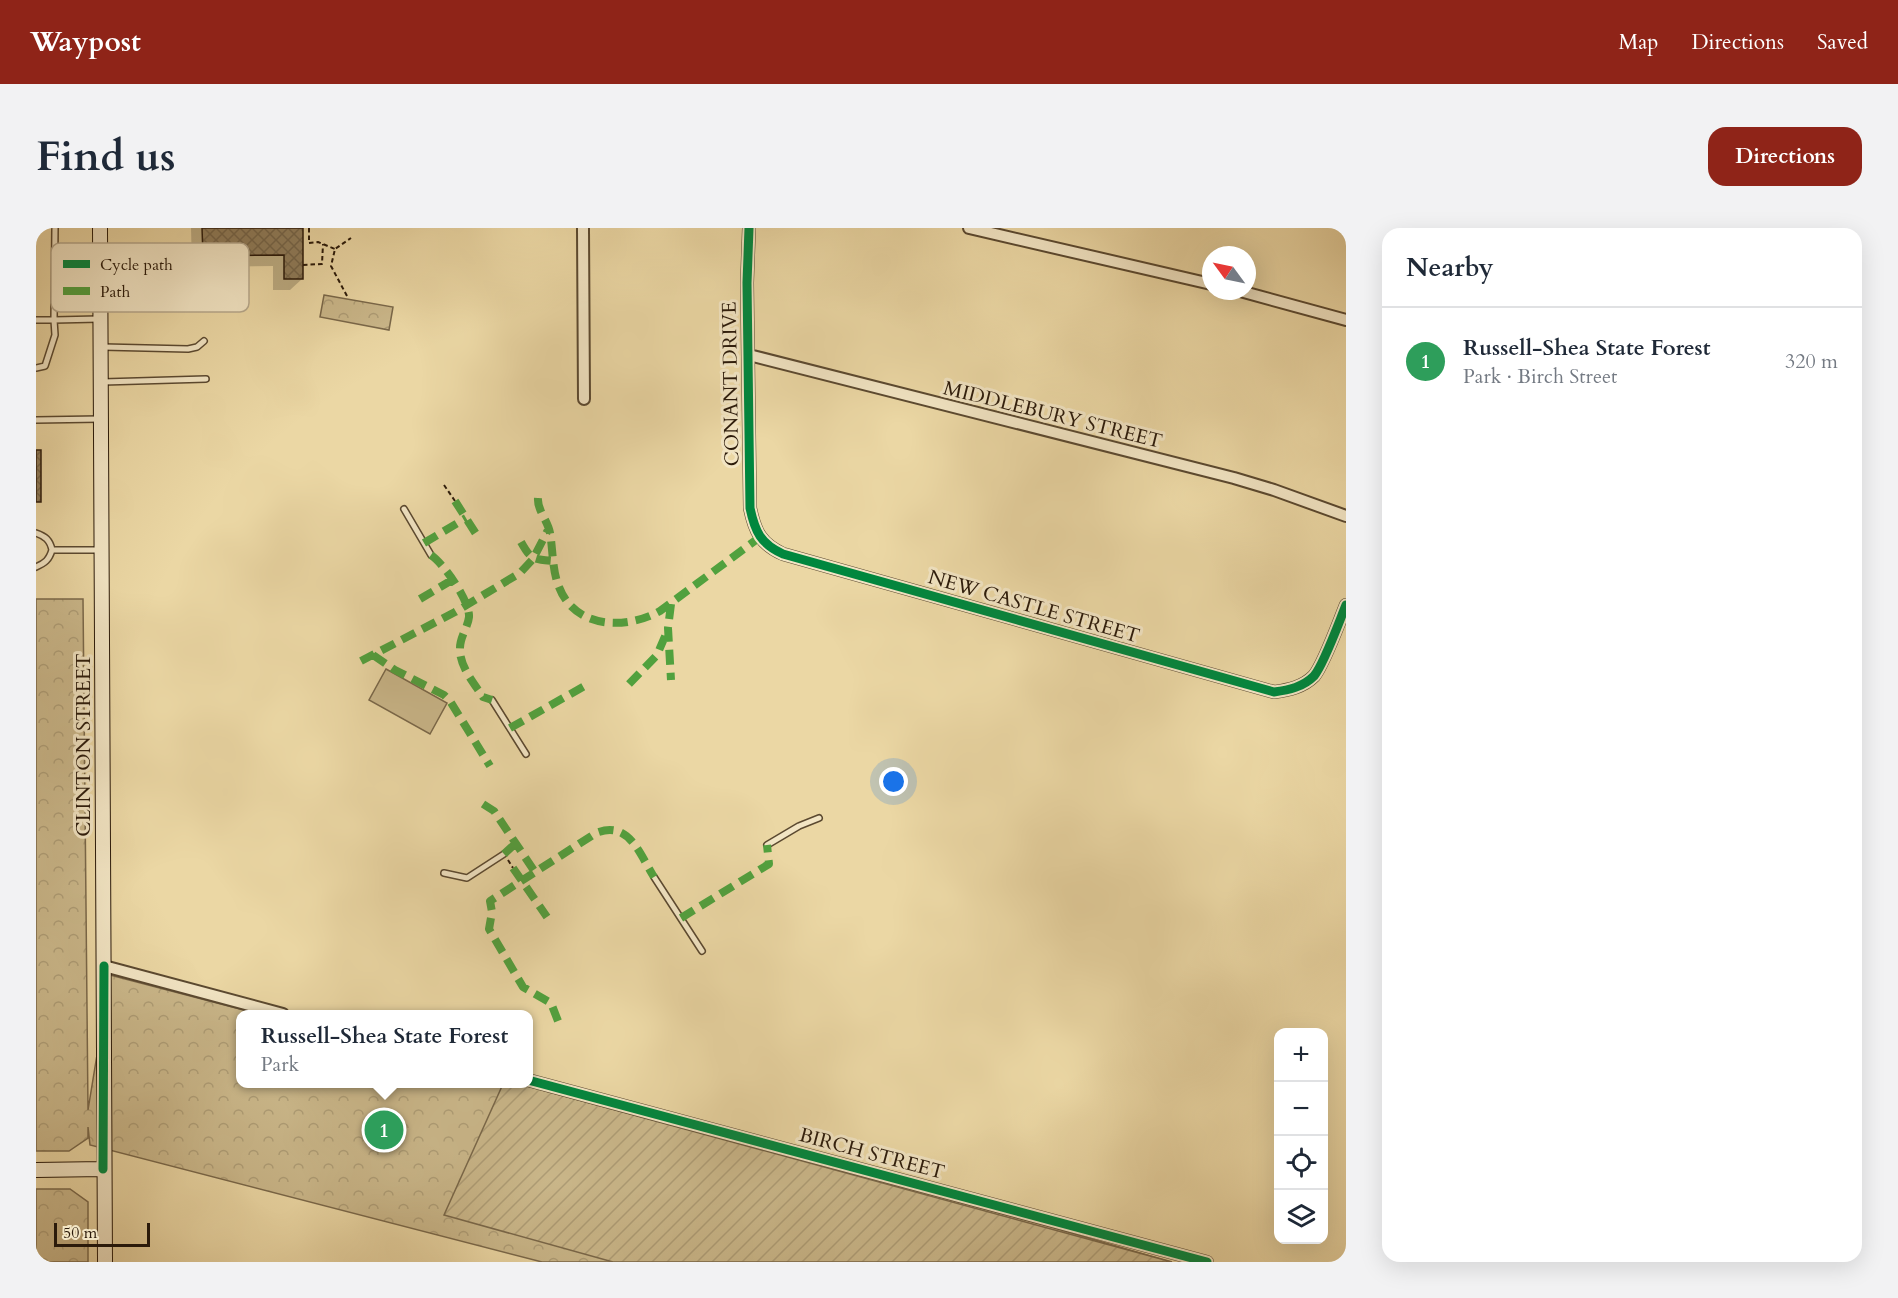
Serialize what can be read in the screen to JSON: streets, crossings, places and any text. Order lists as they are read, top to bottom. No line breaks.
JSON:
{"streets":{"main road":["CLINTON STREET"],"street":["CONANT DRIVE","MIDDLEBURY STREET","NEW CASTLE STREET","BIRCH STREET"]},"crossings":[["CONANT DRIVE","MIDDLEBURY STREET"],["CONANT DRIVE","NEW CASTLE STREET"]],"legend":["Cycle path","Path"],"scale_bar":"50 m","north":"top left","page":{"header":"Waypost","nav":["Map","Directions","Saved"],"buttons":"Directions","title":"Find us","heading":"Nearby","list":[{"mark":"1","name":"Russell-Shea State Forest","note":"Park · Birch Street","value":"320 m"}],"popup":["Russell-Shea State Forest","Park"],"map_buttons":["+","−"],"pins":"1","scale":"50 m"}}
